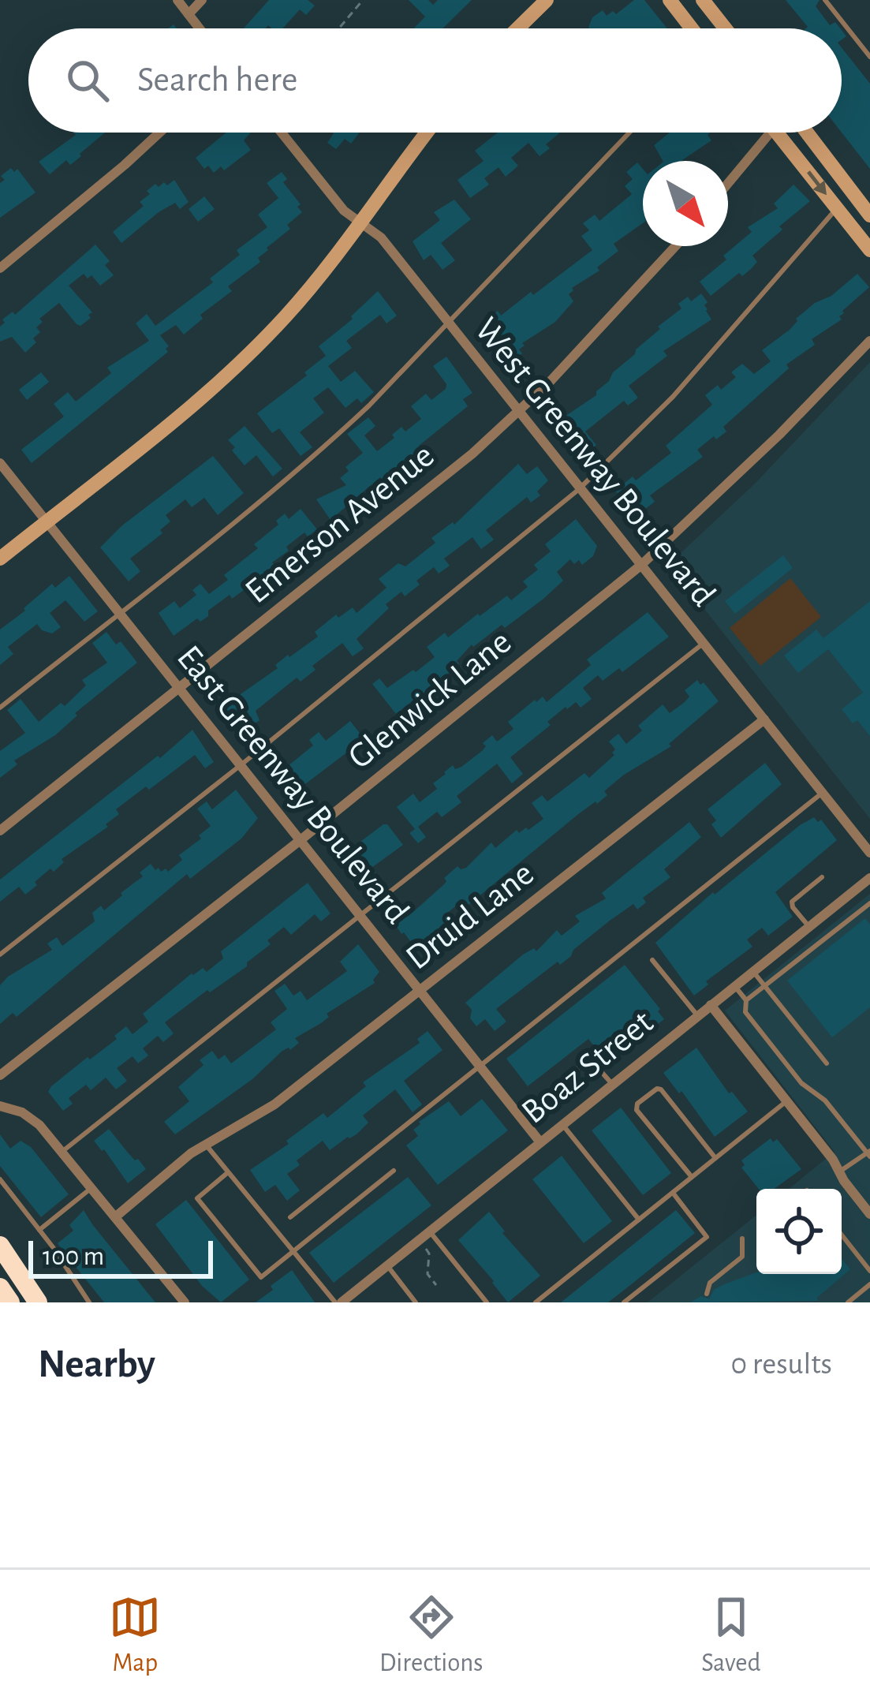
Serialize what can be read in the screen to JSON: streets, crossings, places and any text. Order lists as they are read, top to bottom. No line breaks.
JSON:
{"streets":{"street":["West Greenway Boulevard","Emerson Avenue","Glenwick Lane","East Greenway Boulevard","Druid Lane","Boaz Street"]},"crossings":[["West Greenway Boulevard","Emerson Avenue"],["West Greenway Boulevard","Glenwick Lane"],["West Greenway Boulevard","Druid Lane"],["Emerson Avenue","East Greenway Boulevard"],["Glenwick Lane","East Greenway Boulevard"],["East Greenway Boulevard","Druid Lane"],["East Greenway Boulevard","Boaz Street"]],"scale_bar":"100 m","north":"bottom right","page":{"search":"Search here","scale":"100 m","heading":["Nearby","0 results"],"nav":["Map","Directions","Saved"]}}
